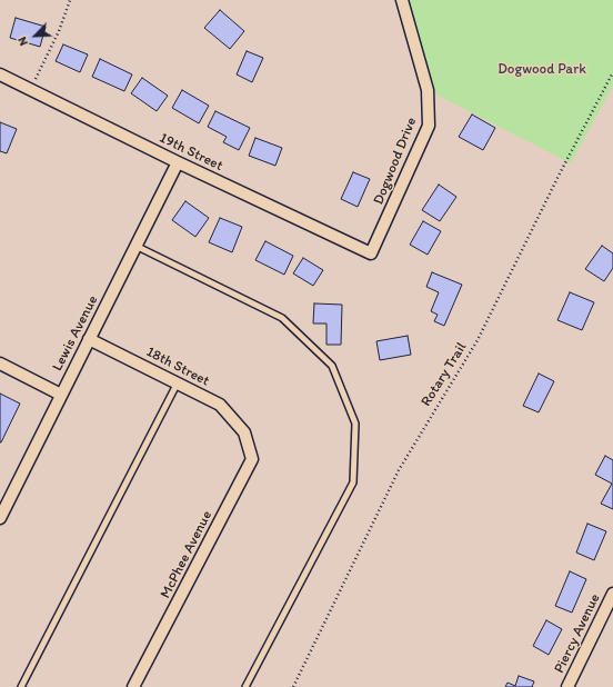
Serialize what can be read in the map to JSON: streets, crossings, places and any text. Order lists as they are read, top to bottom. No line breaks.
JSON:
{"streets":{"street":["19th Street","Dogwood Drive","Lewis Avenue","18th Street","McPhee Avenue","Piercy Avenue"],"path":["Rotary Trail"]},"crossings":[["19th Street","Dogwood Drive"],["19th Street","Lewis Avenue"],["Lewis Avenue","18th Street"],["18th Street","McPhee Avenue"]],"parks":["Dogwood Park"],"north":"bottom left"}
